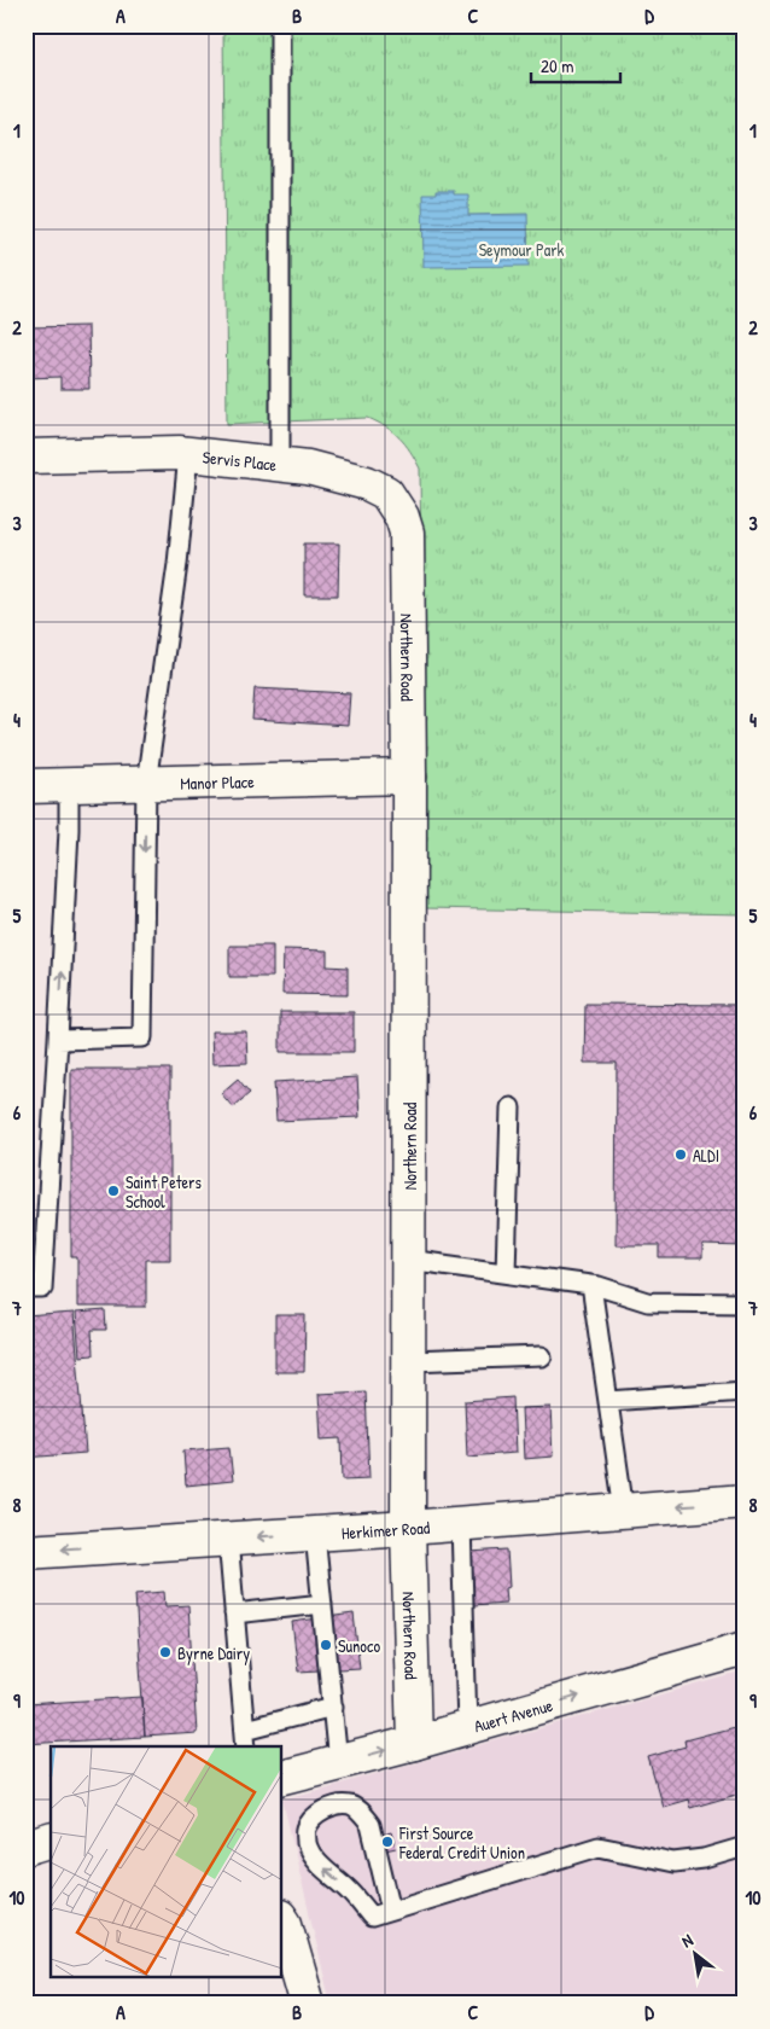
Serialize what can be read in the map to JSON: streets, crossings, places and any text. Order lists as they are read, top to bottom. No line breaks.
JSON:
{"streets":{"main road":["Servis Place","Northern Road","Manor Place","Herkimer Road","Auert Avenue"]},"crossings":[["Servis Place","Northern Road"],["Northern Road","Manor Place"],["Northern Road","Herkimer Road"],["Northern Road","Auert Avenue"]],"one_way":["Herkimer Road","Auert Avenue"],"parks":["Seymour Park"],"places":["ALDI","Saint Peters School","Sunoco","Byrne Dairy","First Source Federal Credit Union"],"scale_bar":"20 m","north":"top left","grid":{"columns":["A","B","C","D"],"rows":["1","2","3","4","5","6","7","8","9","10"]}}
